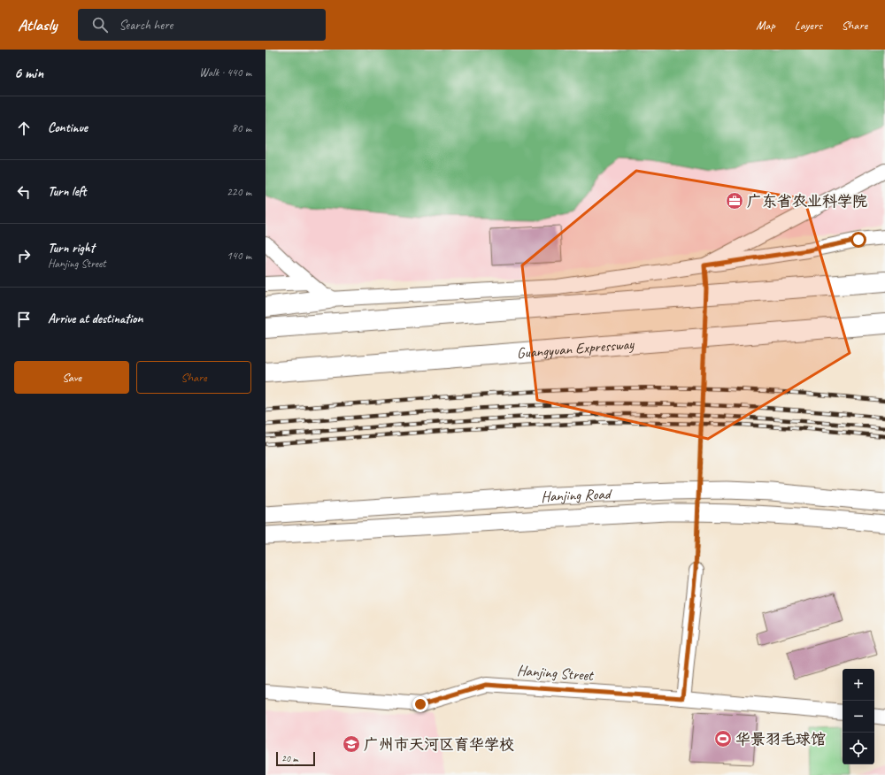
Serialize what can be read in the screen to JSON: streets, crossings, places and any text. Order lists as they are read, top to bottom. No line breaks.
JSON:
{"streets":{"highway":["Guangyuan Expressway"],"street":["Hanjing Road","Hanjing Street"]},"places":{"office":["广东省农业科学院"],"sports":["华景羽毛球馆"],"school or university":["广州市天河区育华学校"]},"scale_bar":"20 m","page":{"header":"Atlasly","search":"Search here","nav":["Map","Layers","Share"],"heading":["6 min","Walk · 440 m"],"list":[["Continue","80 m"],["Turn left","220 m"],["Turn right","Hanjing Street","140 m"],"Arrive at destination"],"buttons":["Save","Share"],"map_buttons":["+","−"],"scale":"20 m"}}
